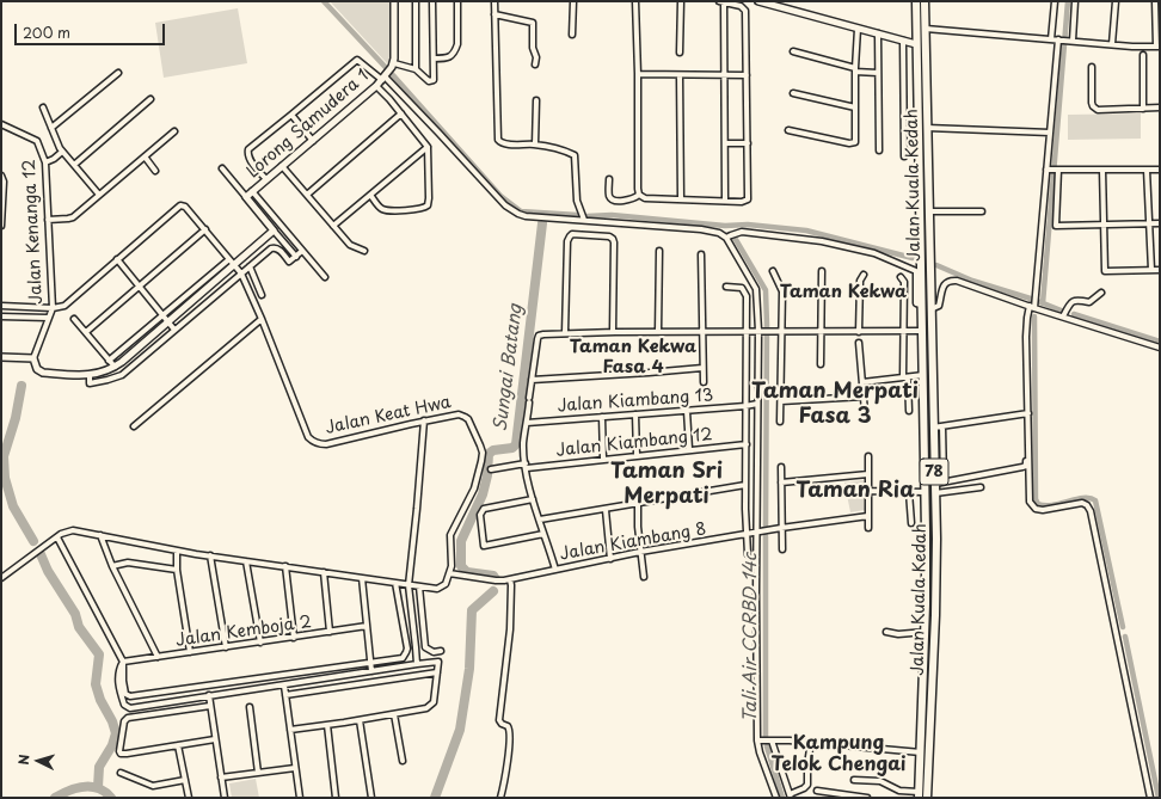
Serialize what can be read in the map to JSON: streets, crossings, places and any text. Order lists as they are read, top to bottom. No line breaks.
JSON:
{"streets":{"main road":["Jalan Kuala Kedah","78"],"street":["Lorong Samudera 1","Jalan Kenanga 12","Jalan Kiambang 13","Jalan Keat Hwa","Jalan Kiambang 12","Jalan Kiambang 8","Jalan Kemboja 2"]},"crossings":[["Jalan Keat Hwa","Jalan Kiambang 8"]],"districts":["Taman Kekwa","Taman Kekwa Fasa 4","Taman Merpati Fasa 3","Taman Sri Merpati","Taman Ria","Kampung Telok Chengai"],"water":["Sungai Batang","Tali Air CCRBD 14c"],"scale_bar":"200 m","north":"left"}
